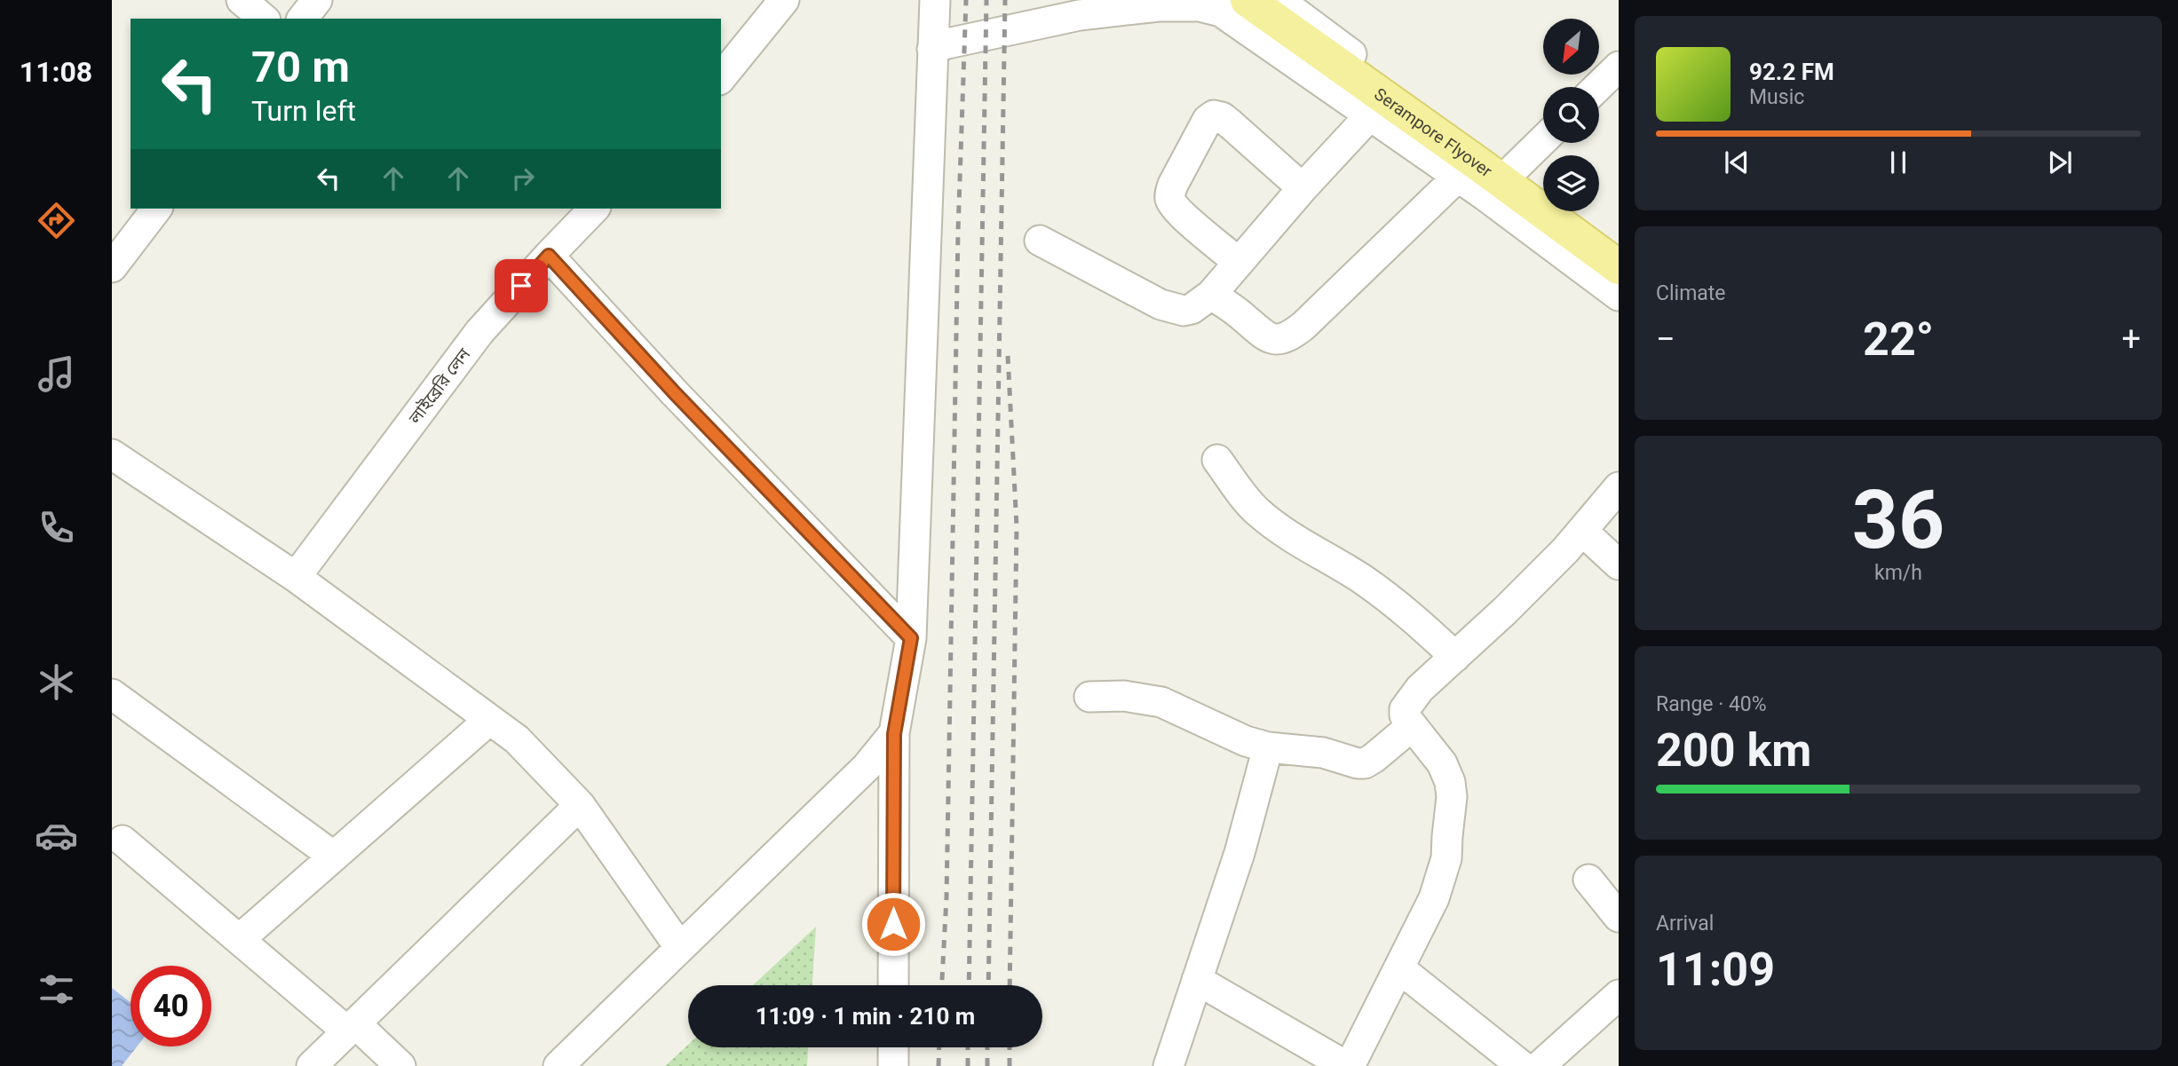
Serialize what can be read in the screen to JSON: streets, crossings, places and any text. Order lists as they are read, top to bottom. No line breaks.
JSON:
{"streets":{"main road":["Serampore Flyover"],"street":["লাইব্রেরি লেন"]},"north":"bottom left","page":{"tabs":"11:08","turn":["70 m","Turn left"],"song":["92.2 FM","Music"],"tile":["Climate",["36","km/h"],["Range · 40%","200 km"],["Arrival","11:09"]],"heat":["−","22°","+"],"limit":"40","trip":"11:09 · 1 min · 210 m"}}
